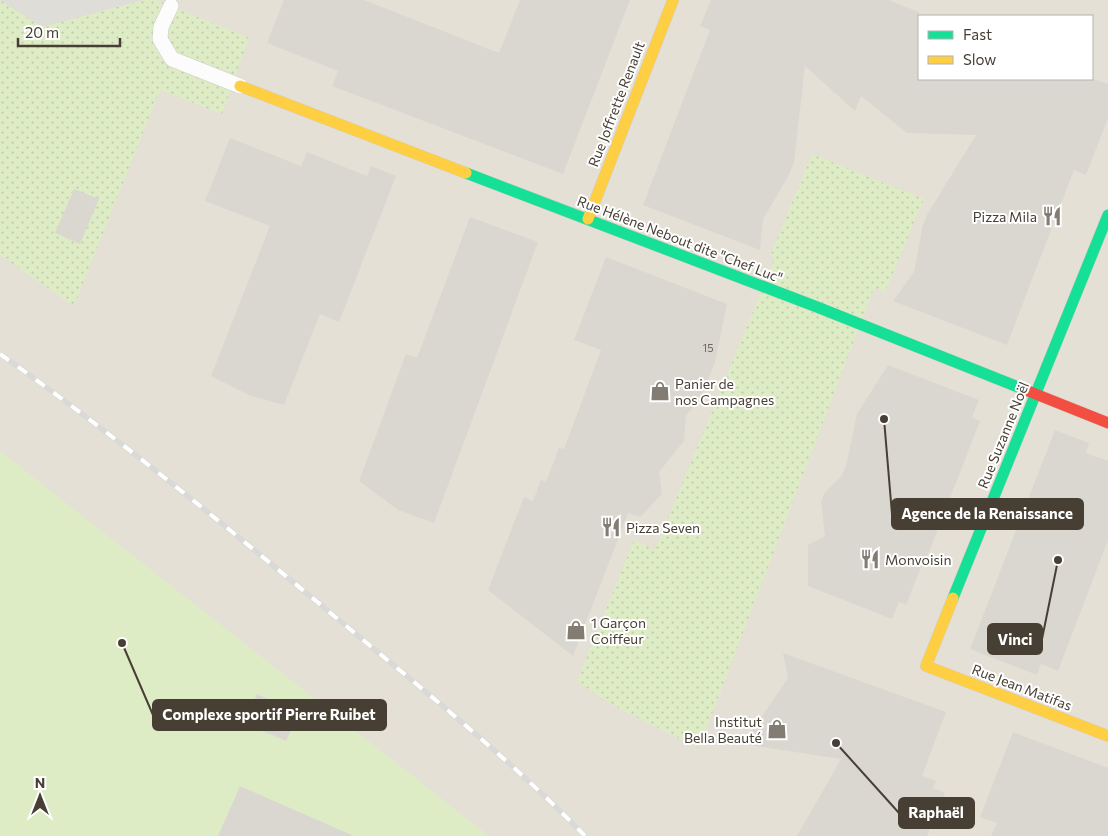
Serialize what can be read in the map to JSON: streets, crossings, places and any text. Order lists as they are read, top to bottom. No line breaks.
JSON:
{"streets":{"street":["Rue Joffrette Renault","Rue Hélène Nebout dite \"Chef Luc\"","Rue Suzanne Noël","Rue Jean Matifas"]},"crossings":[["Rue Joffrette Renault","Rue Hélène Nebout dite \"Chef Luc\""],["Rue Hélène Nebout dite \"Chef Luc\"","Rue Suzanne Noël"],["Rue Suzanne Noël","Rue Jean Matifas"]],"places":{"restaurant":["Pizza Mila","Pizza Seven","Monvoisin"],"shop":["Panier de nos Campagnes","1 Garçon Coiffeur","Institut Bella Beauté"],"other":["Agence de la Renaissance","Vinci","Complexe sportif Pierre Ruibet","Raphaël"]},"house_numbers":["15"],"legend":["Fast","Slow"],"scale_bar":"20 m","north":"top"}
